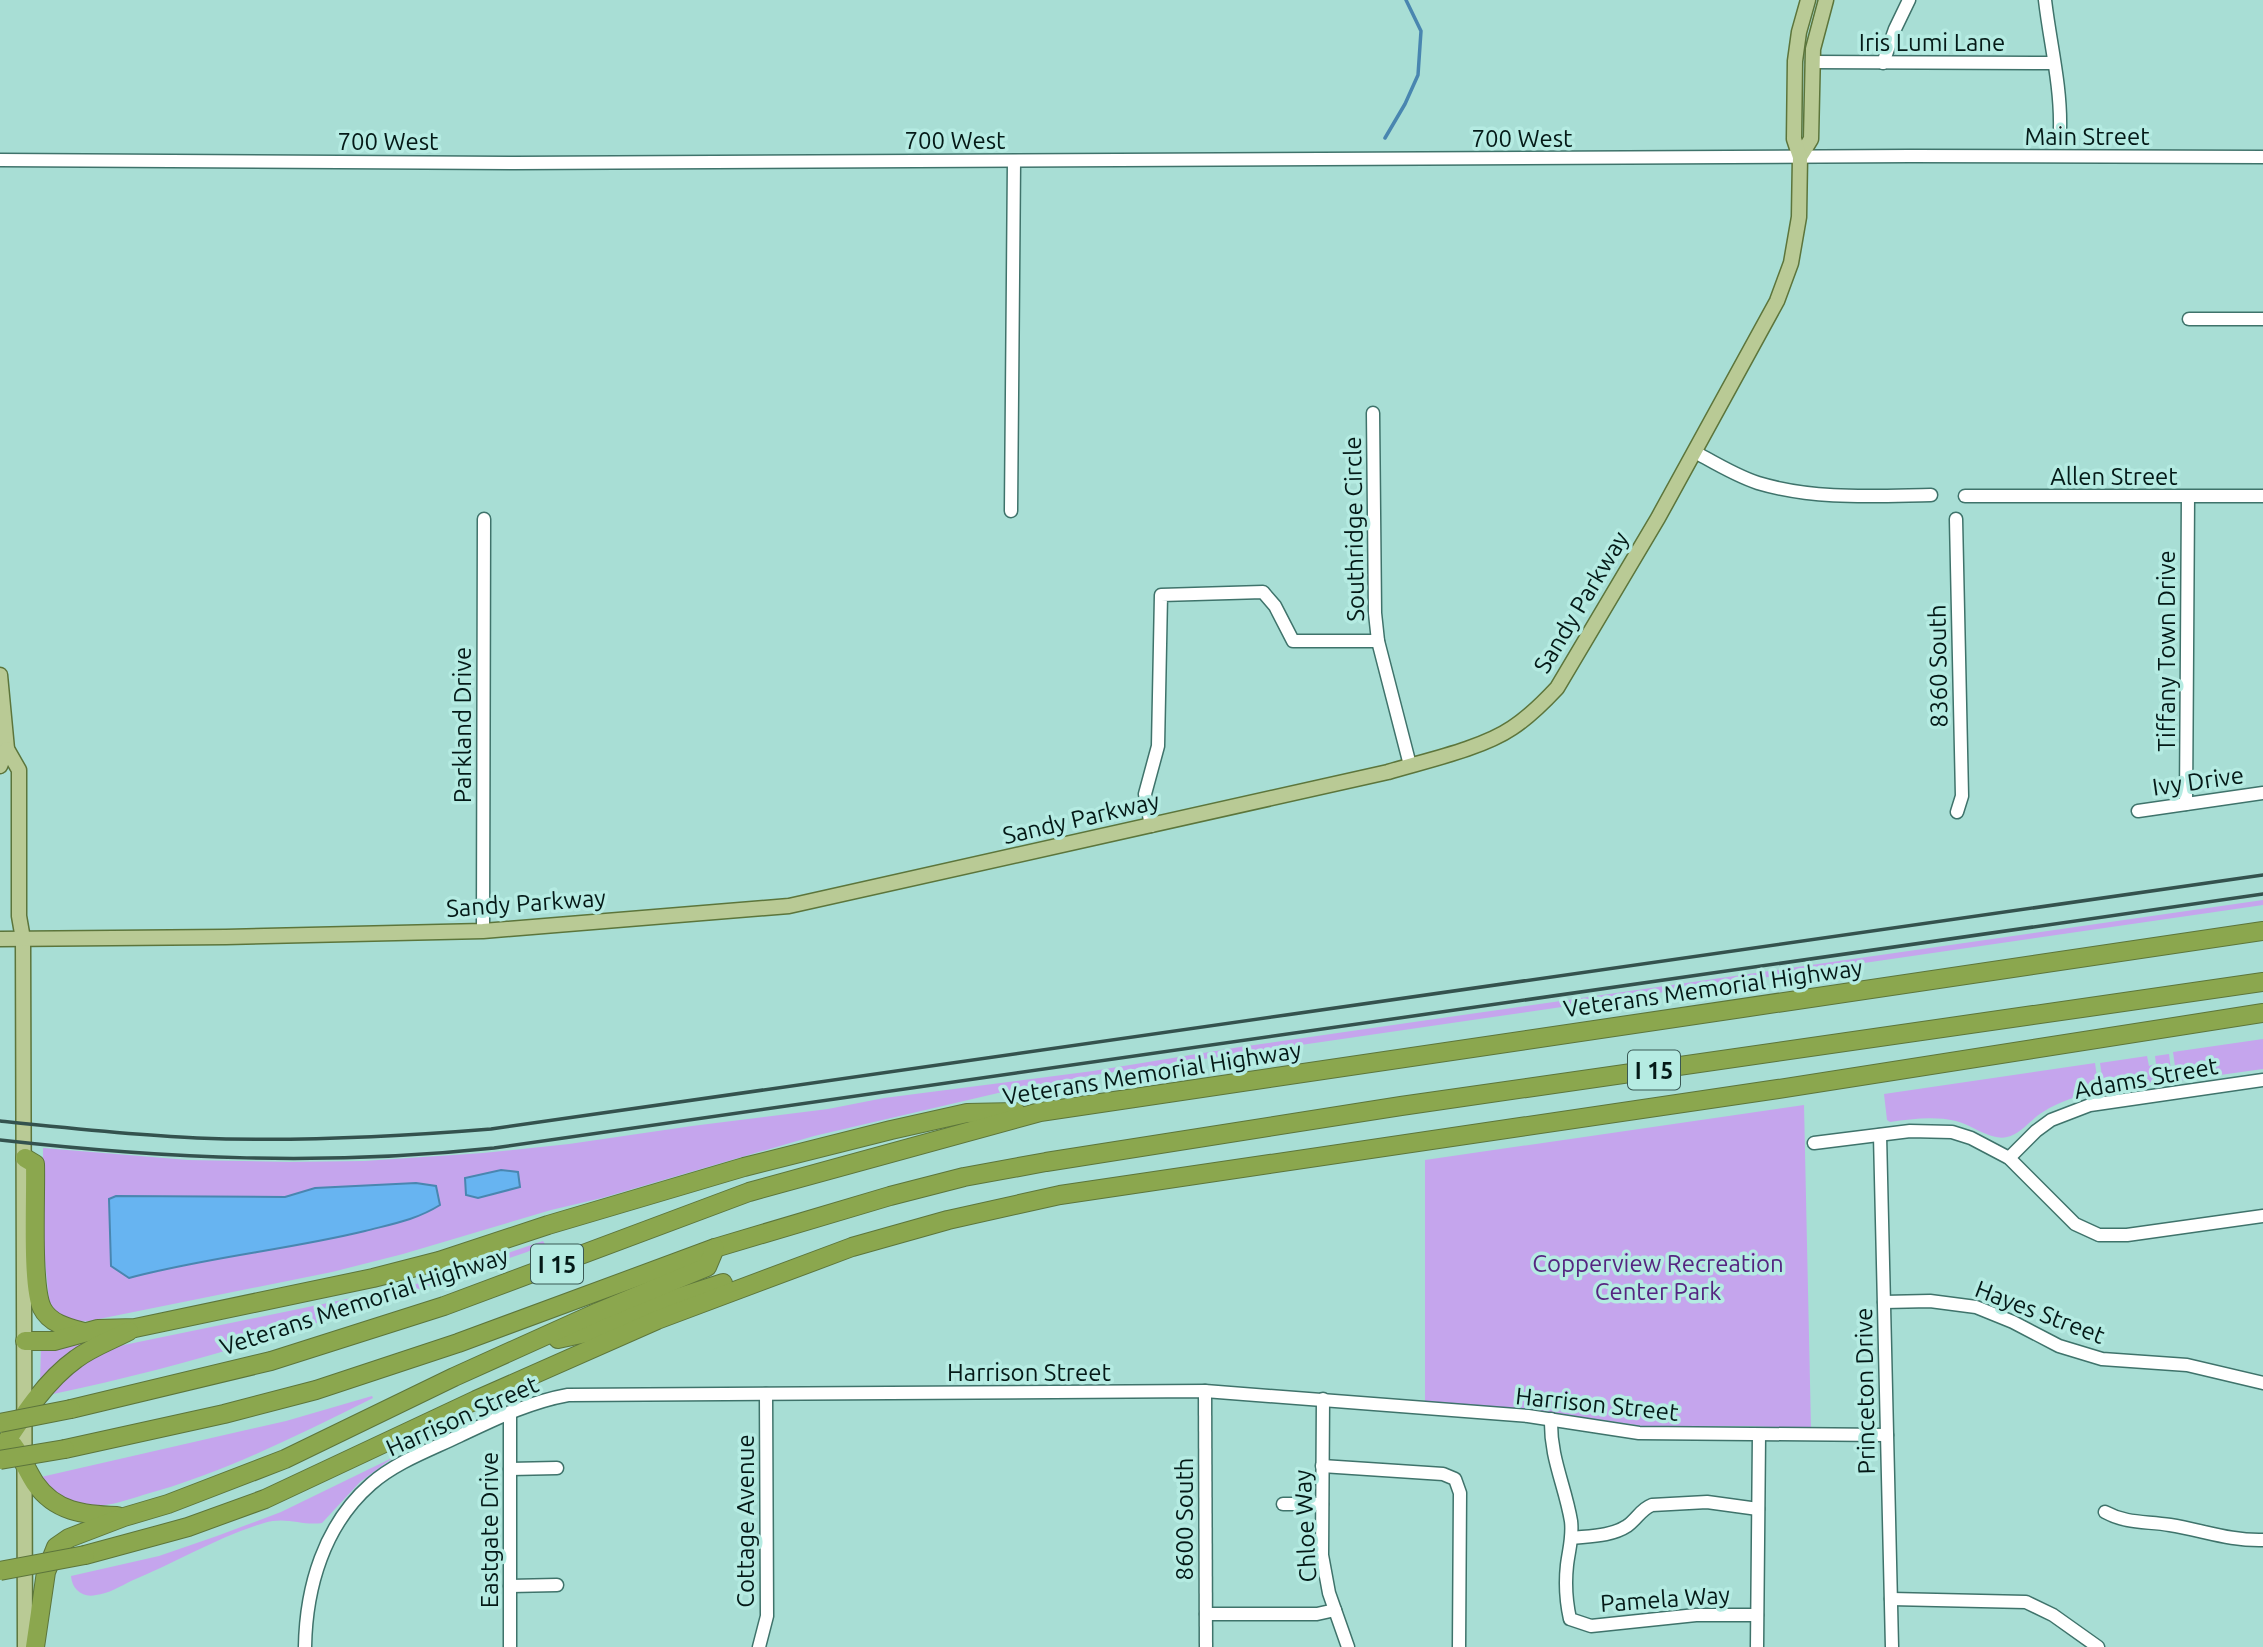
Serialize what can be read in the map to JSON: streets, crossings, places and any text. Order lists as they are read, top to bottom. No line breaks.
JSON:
{"streets":{"highway":["Veterans Memorial Highway","I 15"],"main road":["Sandy Parkway"],"street":["Iris Lumi Lane","Main Street","700 West","Allen Street","Southridge Circle","Tiffany Town Drive","8360 South","Parkland Drive","Ivy Drive","Adams Street","Hayes Street","Harrison Street","Princeton Drive","8600 South","Cottage Avenue","Chloe Way","Eastgate Drive","Pamela Way"]},"crossings":[["Main Street","700 West"],["700 West","Sandy Parkway"],["Allen Street","Tiffany Town Drive"],["Southridge Circle","Sandy Parkway"],["Sandy Parkway","Parkland Drive"],["Tiffany Town Drive","Ivy Drive"],["Hayes Street","Princeton Drive"],["Harrison Street","Princeton Drive"],["Harrison Street","8600 South"],["Harrison Street","Cottage Avenue"],["Harrison Street","Chloe Way"],["Harrison Street","Eastgate Drive"],["Harrison Street","Pamela Way"]],"parks":["Copperview Recreation Center Park"]}
